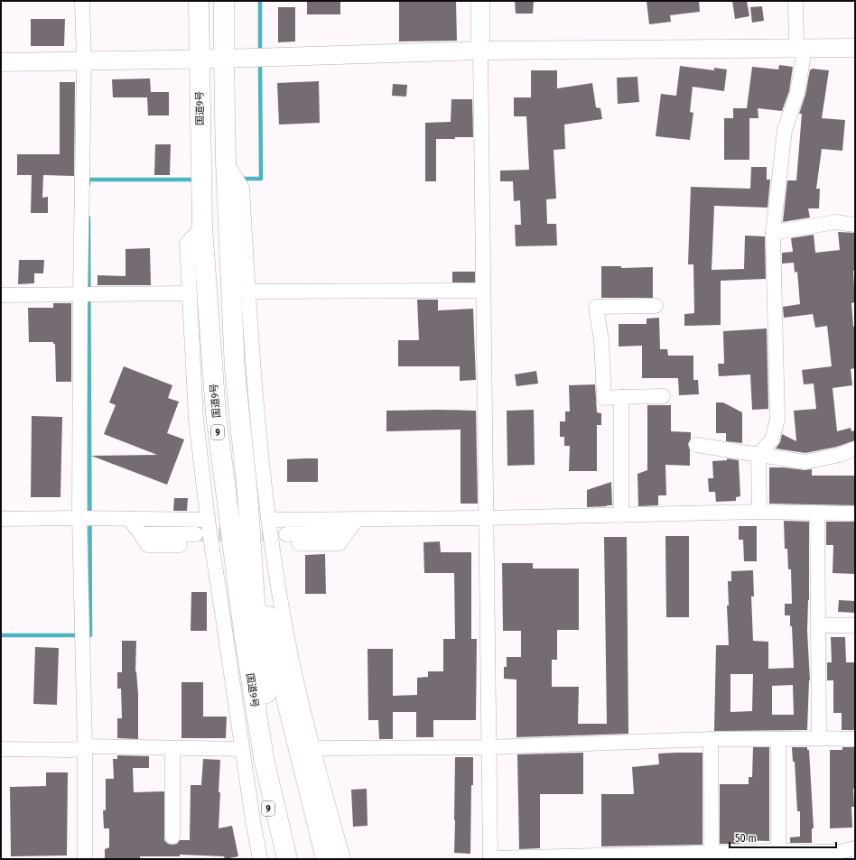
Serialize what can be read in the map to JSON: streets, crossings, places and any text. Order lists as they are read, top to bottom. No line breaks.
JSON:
{"streets":{"highway":["国道9号","9"]},"crossings":[["国道9号","9"]],"scale_bar":"50 m"}
